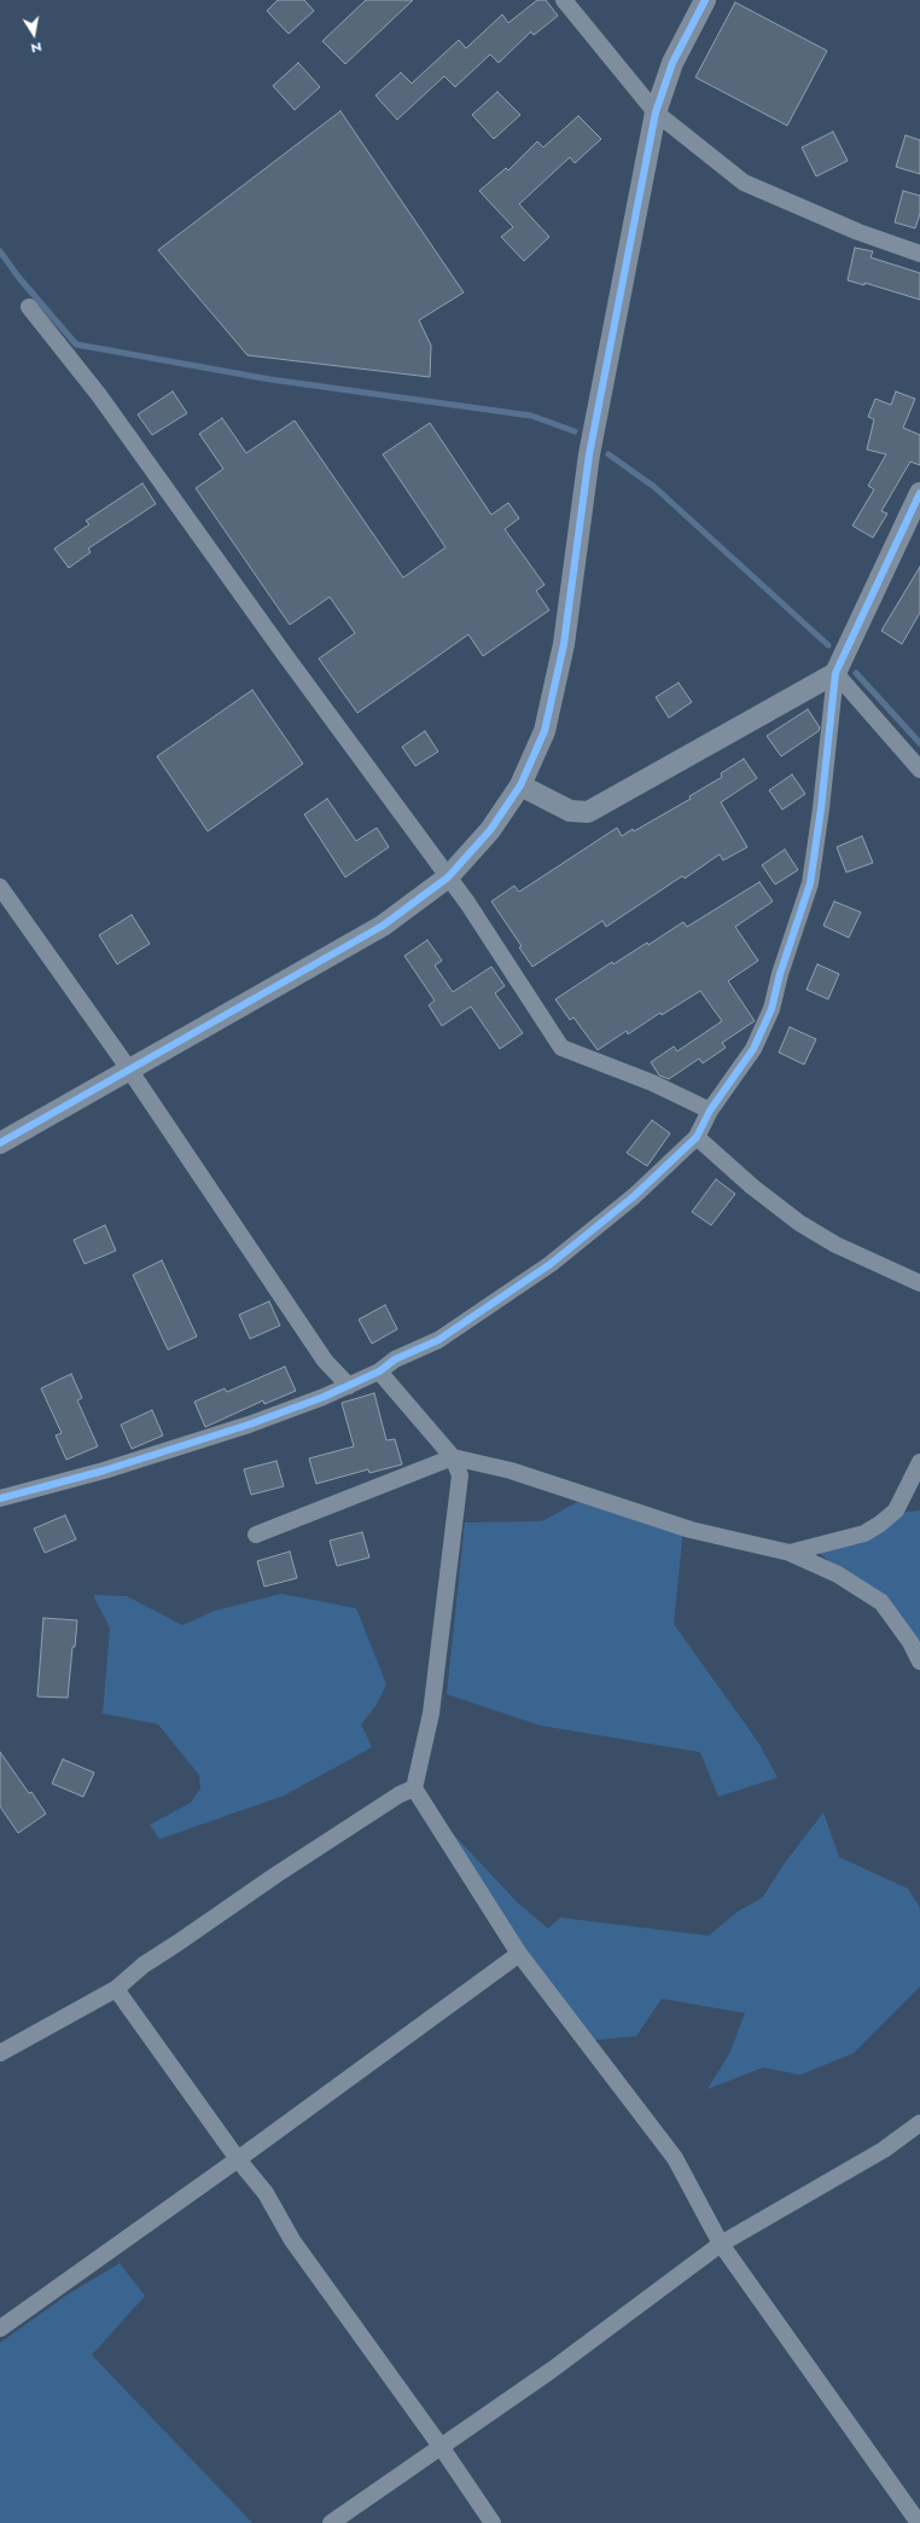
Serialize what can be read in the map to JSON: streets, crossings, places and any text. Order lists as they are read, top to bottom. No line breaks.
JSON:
{"north":"bottom"}
